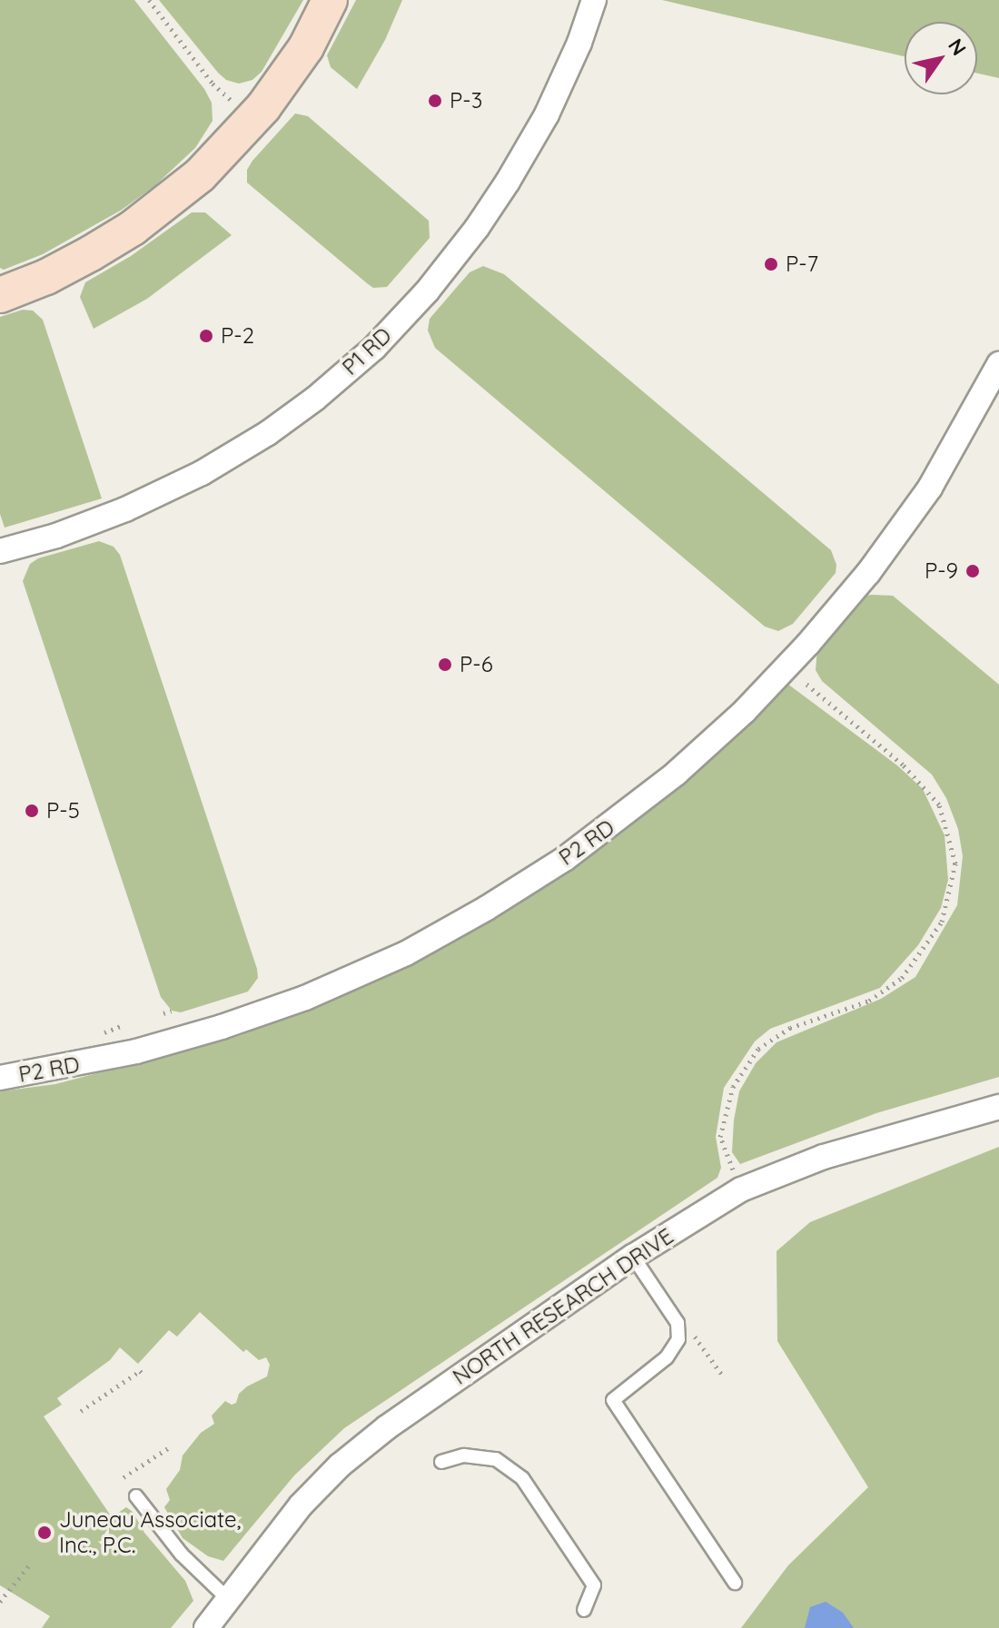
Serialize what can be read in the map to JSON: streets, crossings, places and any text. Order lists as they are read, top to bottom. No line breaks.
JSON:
{"streets":{"street":["P1 RD","P2 RD","NORTH RESEARCH DRIVE"]},"places":["P-3","P-7","P-2","P-9","P-6","P-5","Juneau Associate, Inc., P.C."],"north":"top right"}
